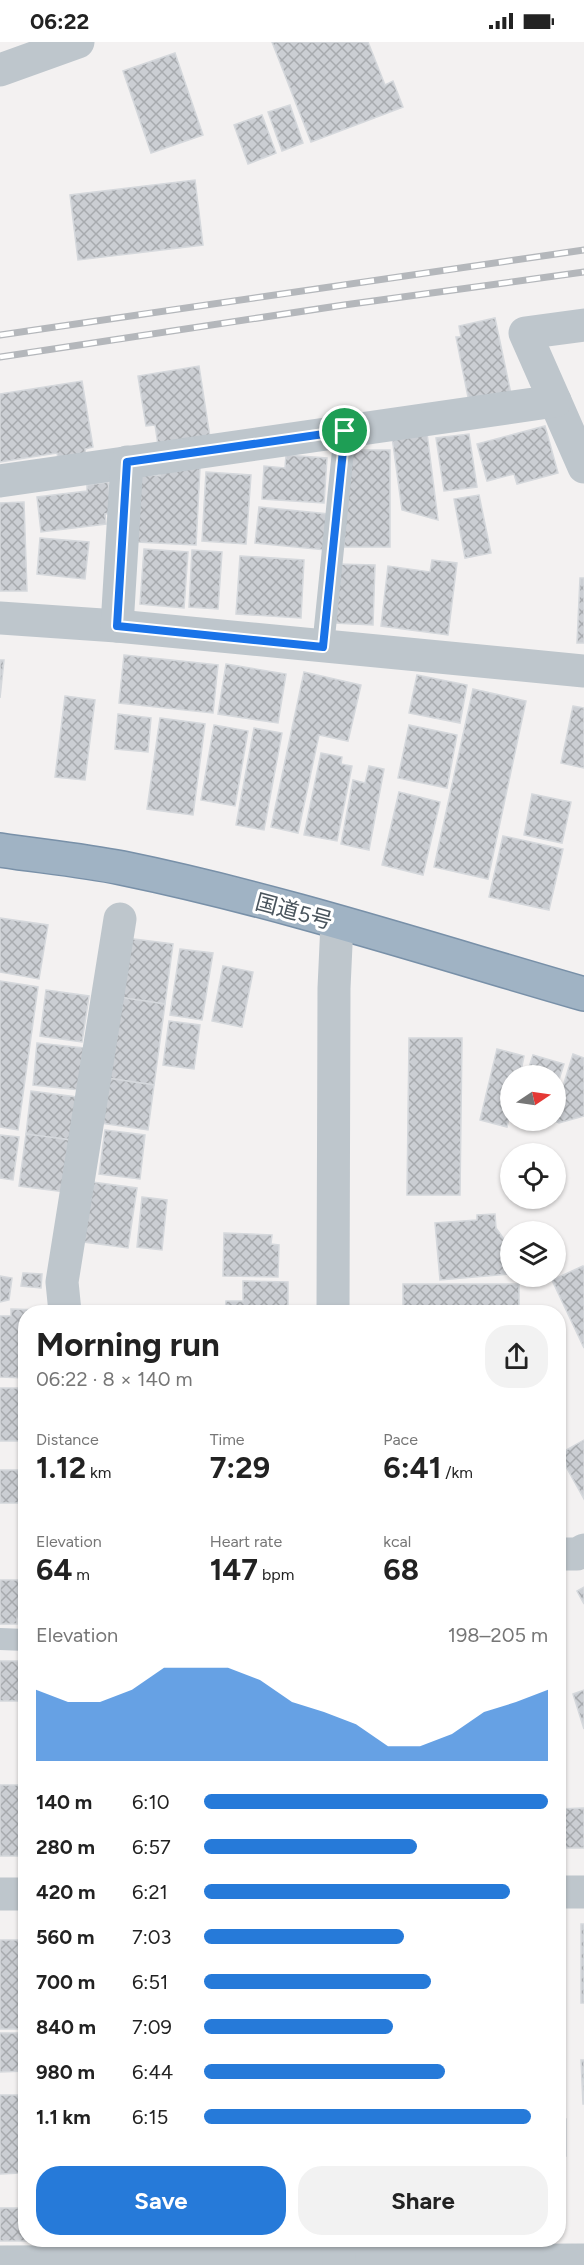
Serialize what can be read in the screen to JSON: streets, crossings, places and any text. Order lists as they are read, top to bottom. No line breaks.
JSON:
{"streets":{"highway":["国道5号"]},"north":"right","page":{"status":"06:22","heading":["Morning run","06:22 · 8 × 140 m"],"stats":[["Distance","1.12 km"],["Time","7:29"],["Pace","6:41 /km"],["Elevation","64 m"],["Heart rate","147 bpm"],["kcal","68"]],"chart":["Elevation","198–205 m"],"list":[{"name":"140 m","note":"6:10"},{"name":"280 m","note":"6:57"},{"name":"420 m","note":"6:21"},{"name":"560 m","note":"7:03"},{"name":"700 m","note":"6:51"},{"name":"840 m","note":"7:09"},{"name":"980 m","note":"6:44"},{"name":"1.1 km","note":"6:15"}],"buttons":["Save","Share"]}}
